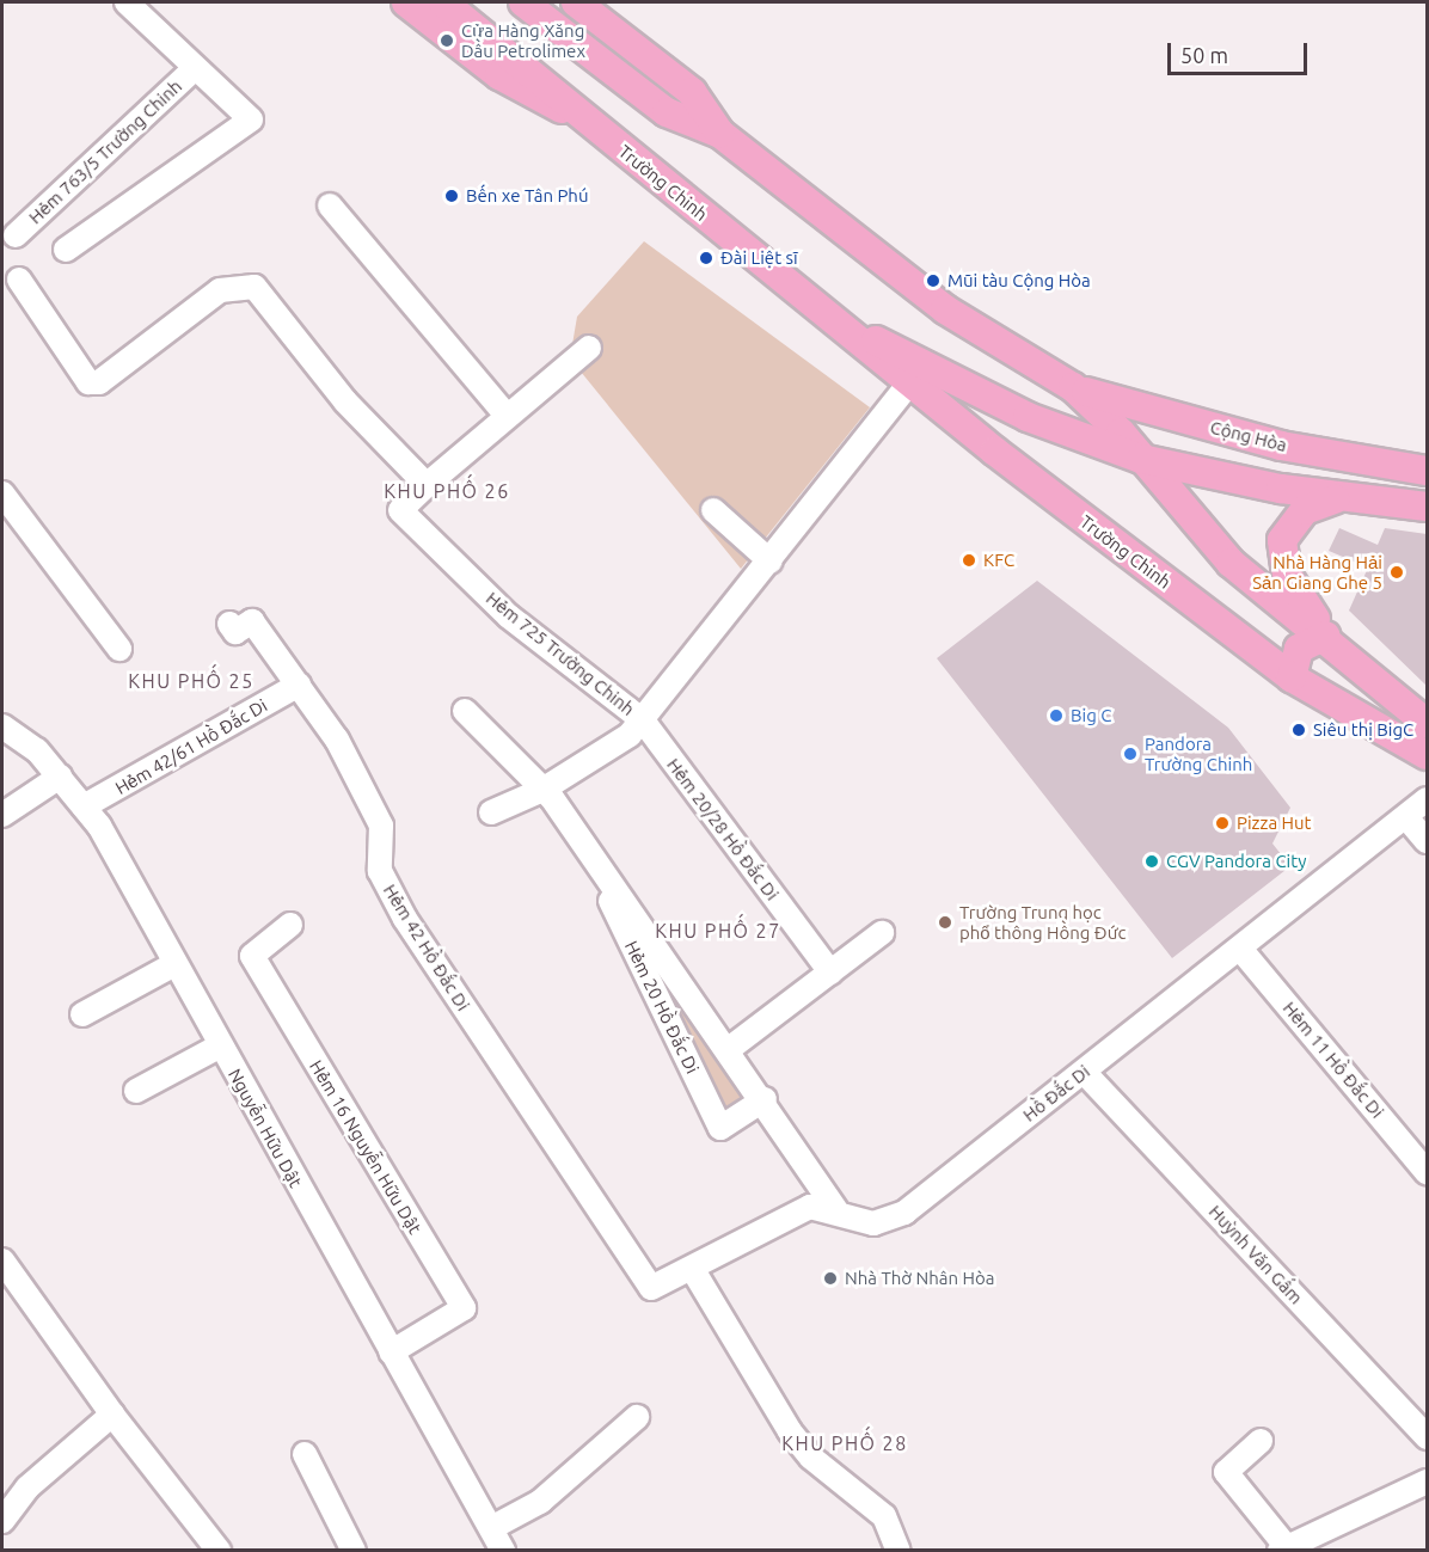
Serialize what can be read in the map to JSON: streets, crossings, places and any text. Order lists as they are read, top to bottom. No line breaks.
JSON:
{"streets":{"main road":["Trường Chinh","Cộng Hòa"],"street":["Hẻm 763/5 Trường Chinh","Hẻm 725 Trường Chinh","Hẻm 42/61 Hồ Đắc Di","Hẻm 20/28 Hồ Đắc Di","Hẻm 42 Hồ Đắc Di","Hẻm 20 Hồ Đắc Di","Hẻm 11 Hồ Đắc Di","Hồ Đắc Di","Nguyễn Hữu Dật","Hẻm 16 Nguyễn Hữu Dật","Huỳnh Văn Gấm"]},"crossings":[["Trường Chinh","Hẻm 725 Trường Chinh"],["Hẻm 725 Trường Chinh","Hẻm 20/28 Hồ Đắc Di"],["Hẻm 725 Trường Chinh","Hẻm 20 Hồ Đắc Di"],["Hẻm 42/61 Hồ Đắc Di","Hẻm 42 Hồ Đắc Di"],["Hẻm 42/61 Hồ Đắc Di","Nguyễn Hữu Dật"],["Hẻm 42 Hồ Đắc Di","Hồ Đắc Di"],["Hẻm 20 Hồ Đắc Di","Hồ Đắc Di"],["Hẻm 11 Hồ Đắc Di","Hồ Đắc Di"],["Hồ Đắc Di","Huỳnh Văn Gấm"],["Nguyễn Hữu Dật","Hẻm 16 Nguyễn Hữu Dật"]],"districts":["KHU PHỐ 26","KHU PHỐ 25","KHU PHỐ 27","KHU PHỐ 28"],"places":["Cửa Hàng Xăng Dầu Petrolimex","Bến xe Tân Phú","Đài Liệt sĩ","Mũi tàu Cộng Hòa","KFC","Nhà Hàng Hải Sản Giang Ghẹ 5","Big C","Siêu thị BigC","Pandora Trường Chinh","Pizza Hut","CGV Pandora City","Trường Trung học phổ thông Hồng Đức","Nhà Thờ Nhân Hòa"],"scale_bar":"50 m"}
